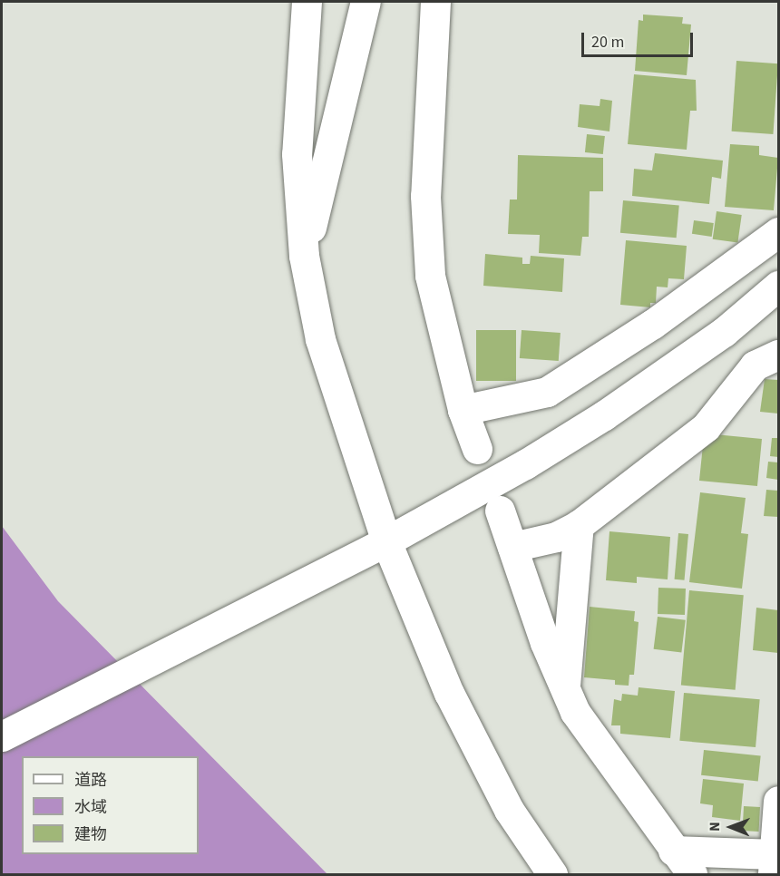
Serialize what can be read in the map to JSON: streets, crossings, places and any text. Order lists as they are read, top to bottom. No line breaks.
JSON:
{"legend":["道路","水域","建物"],"scale_bar":"20 m","north":"left"}
